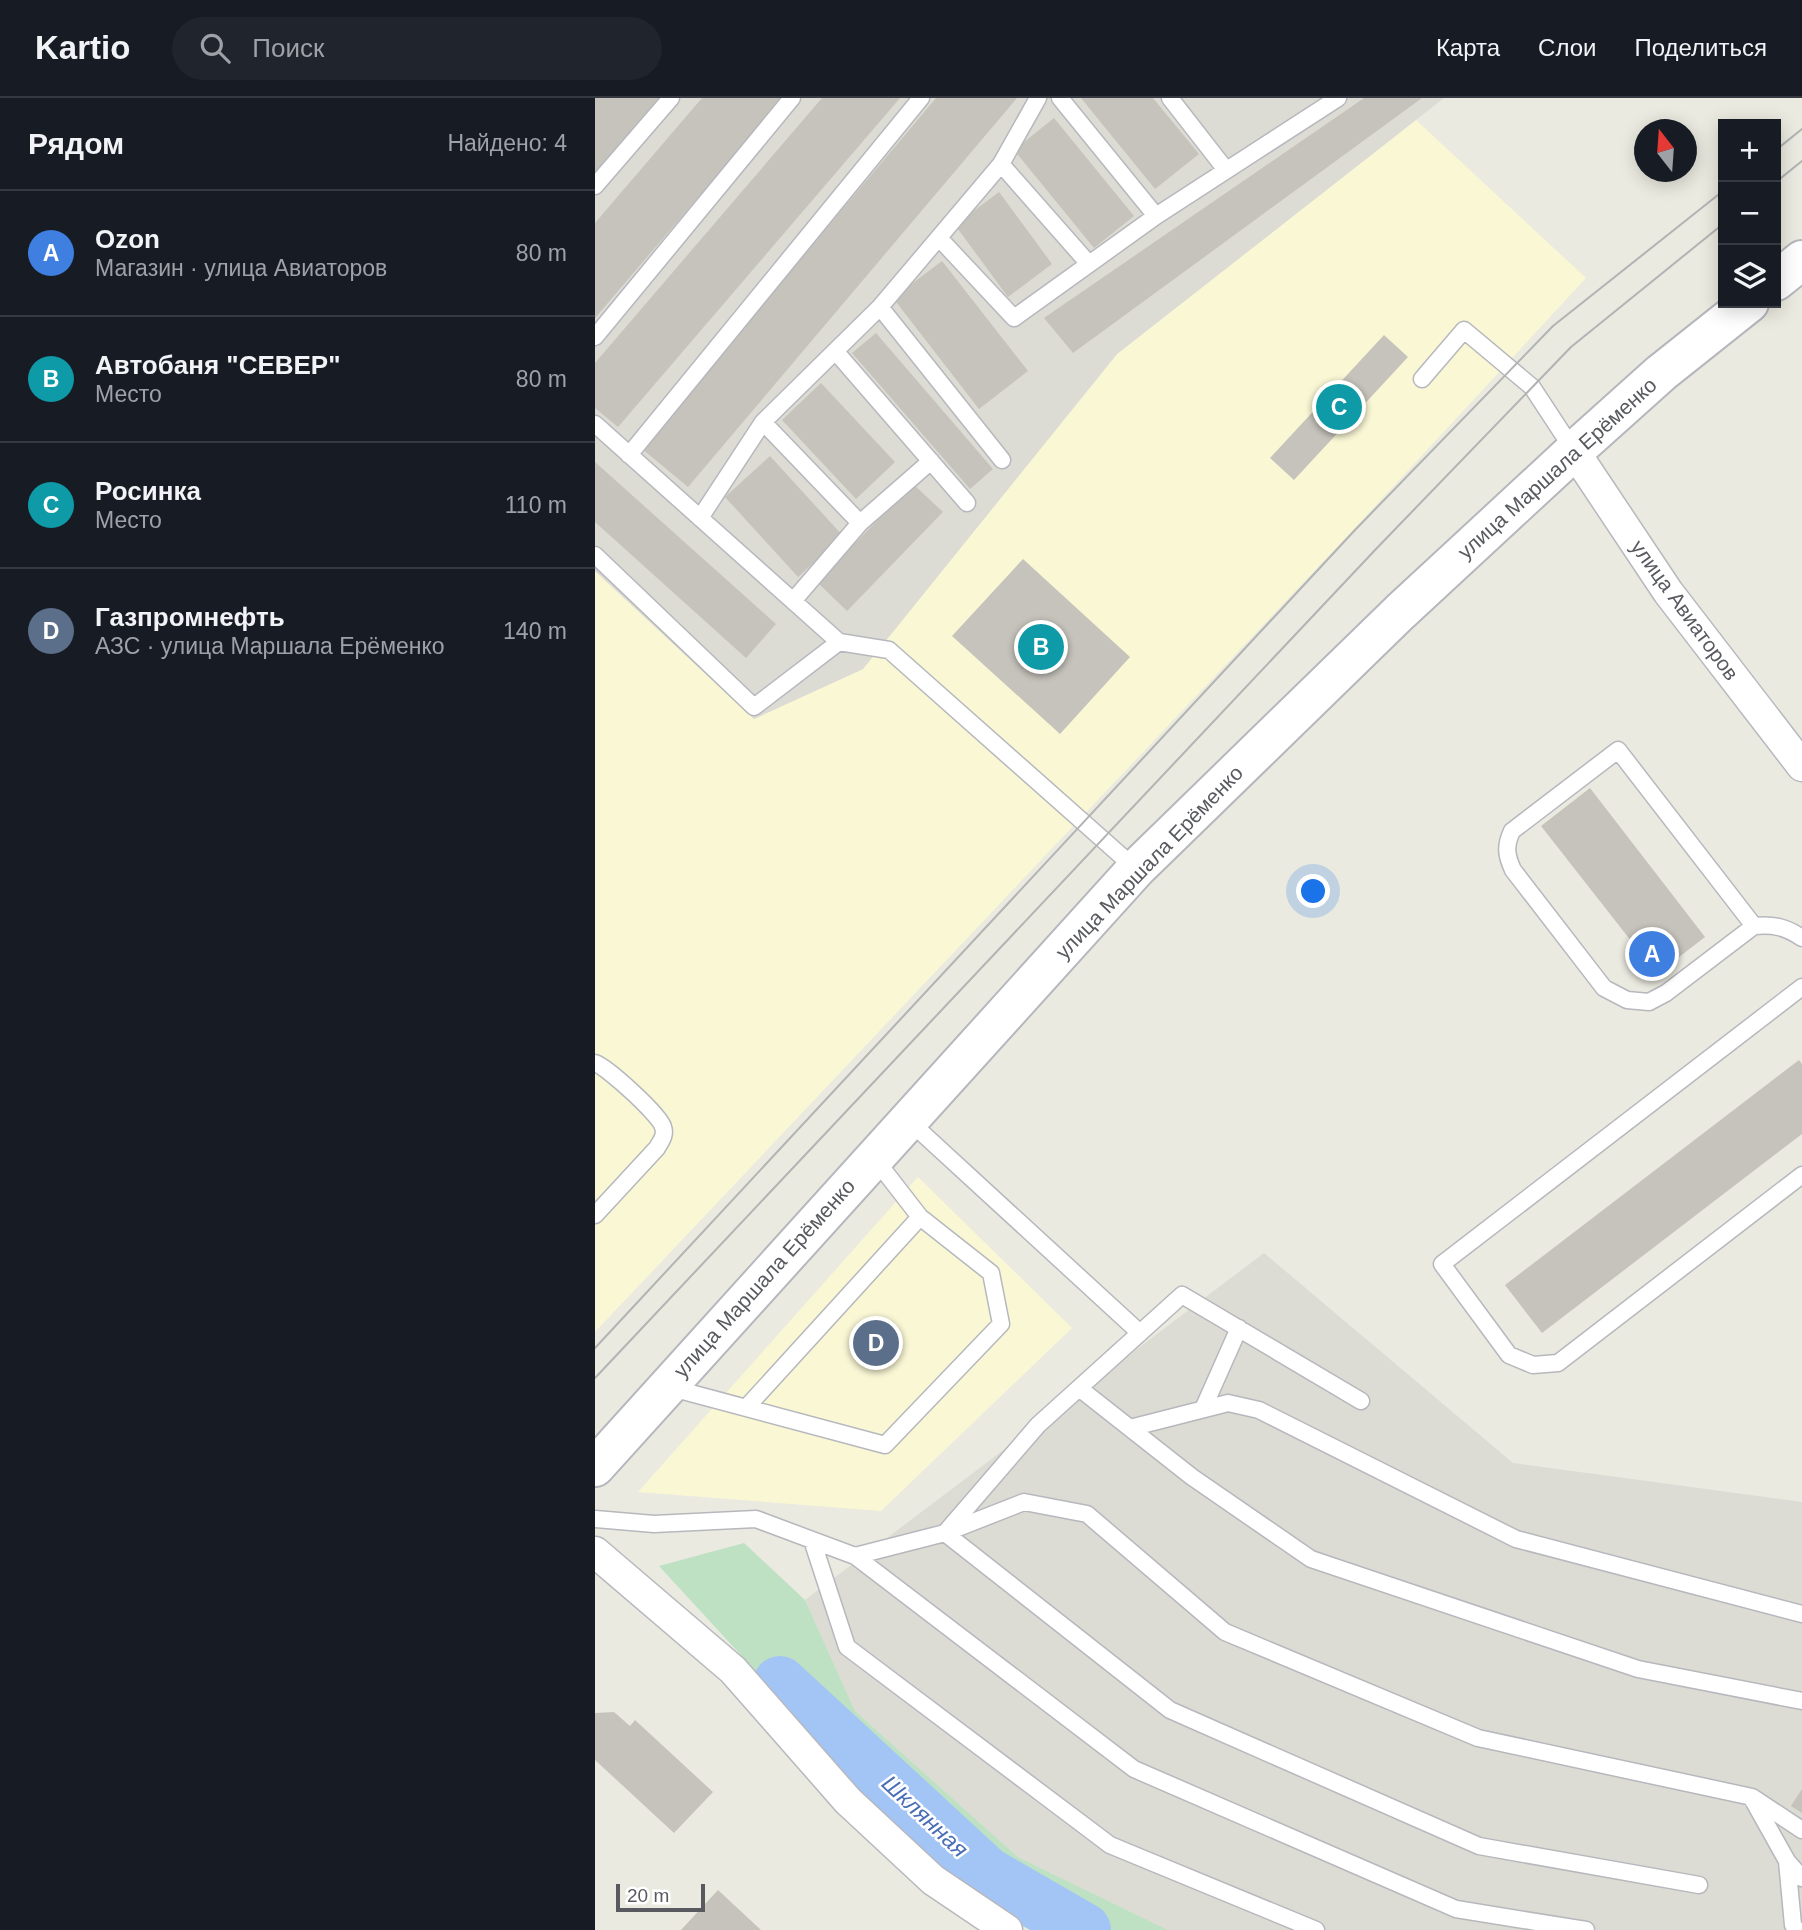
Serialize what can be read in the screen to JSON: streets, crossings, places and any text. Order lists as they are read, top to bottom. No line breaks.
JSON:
{"streets":{"main road":["улица Маршала Ерёменко"],"street":["улица Авиаторов"]},"crossings":[["улица Маршала Ерёменко","улица Авиаторов"]],"water":["Шклянная"],"scale_bar":"20 m","north":"top","page":{"header":"Kartio","search":"Поиск","nav":["Карта","Слои","Поделиться"],"heading":["Рядом","Найдено: 4"],"map_buttons":["+","−"],"list":[{"mark":"A","name":"Ozon","note":"Магазин · улица Авиаторов","value":"80 m"},{"mark":"B","name":"Автобаня \"СЕВЕР\"","note":"Место","value":"80 m"},{"mark":"C","name":"Росинка","note":"Место","value":"110 m"},{"mark":"D","name":"Газпромнефть","note":"АЗС · улица Маршала Ерёменко","value":"140 m"}],"pins":["C","B","A","D"],"scale":"20 m"}}
